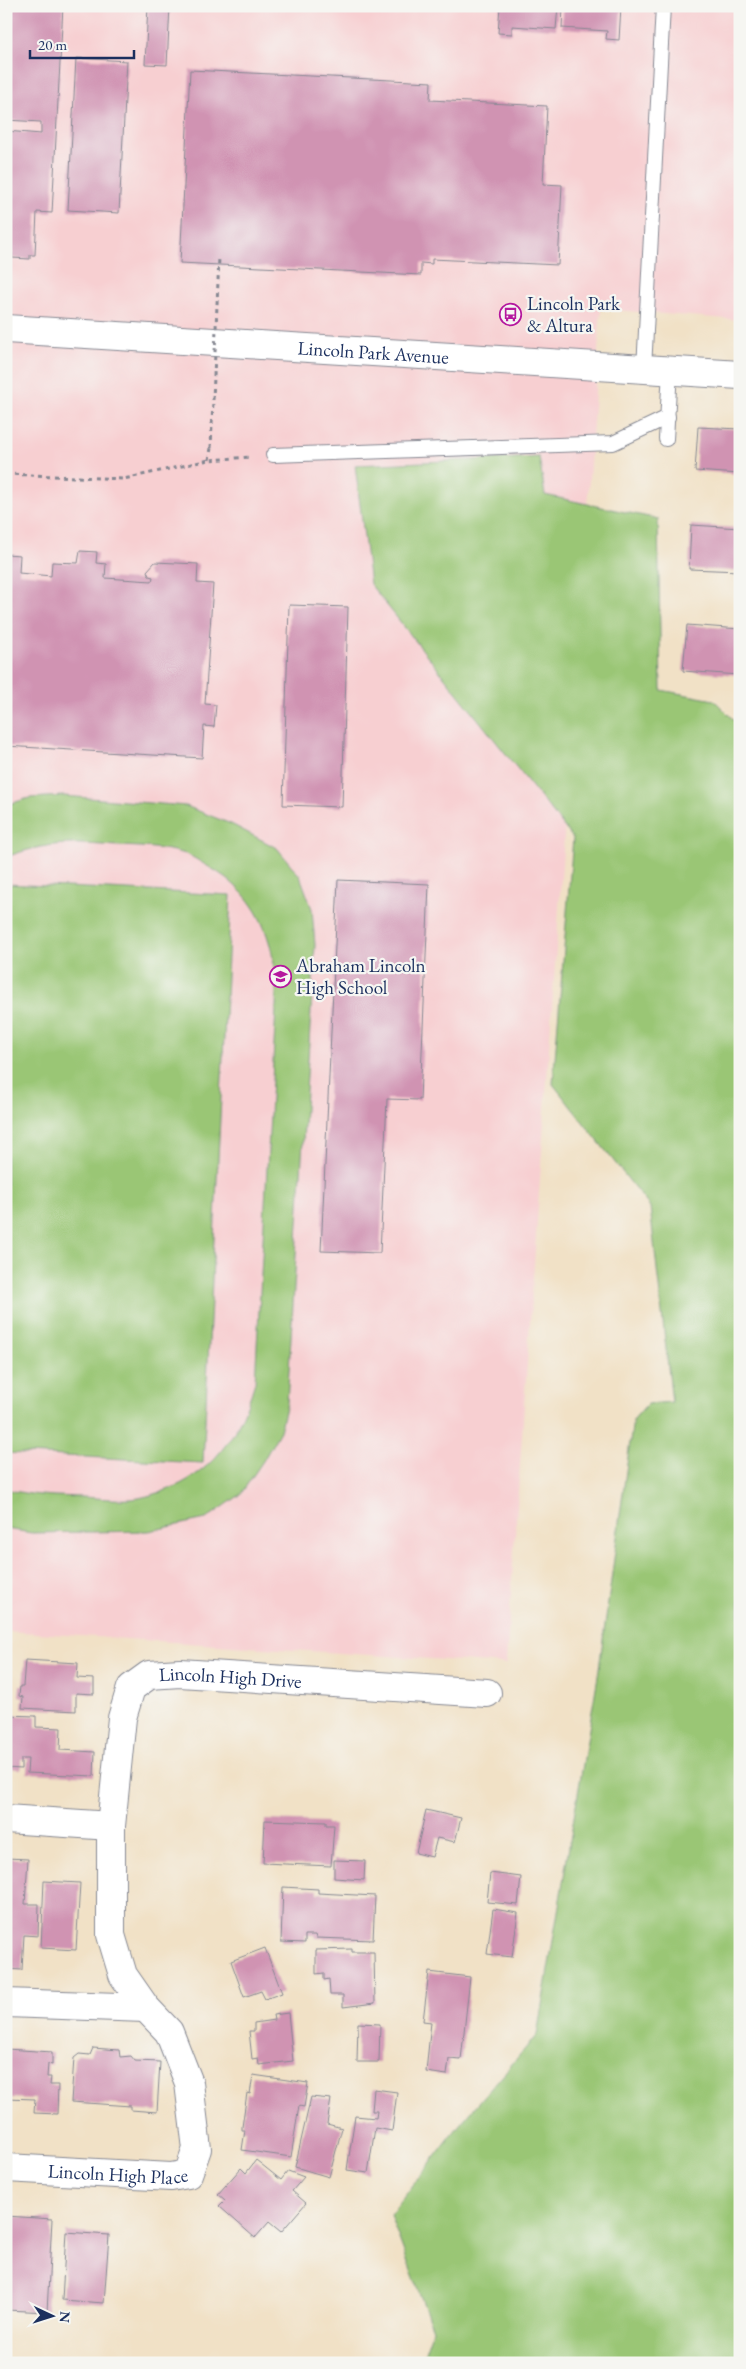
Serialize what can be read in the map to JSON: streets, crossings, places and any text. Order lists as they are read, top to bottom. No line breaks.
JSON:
{"streets":{"street":["Lincoln Park Avenue","Lincoln High Drive","Lincoln High Place"]},"crossings":[["Lincoln High Drive","Lincoln High Place"]],"places":{"bus stop":["Lincoln Park & Altura"],"school or university":["Abraham Lincoln High School"]},"scale_bar":"20 m","north":"right"}
